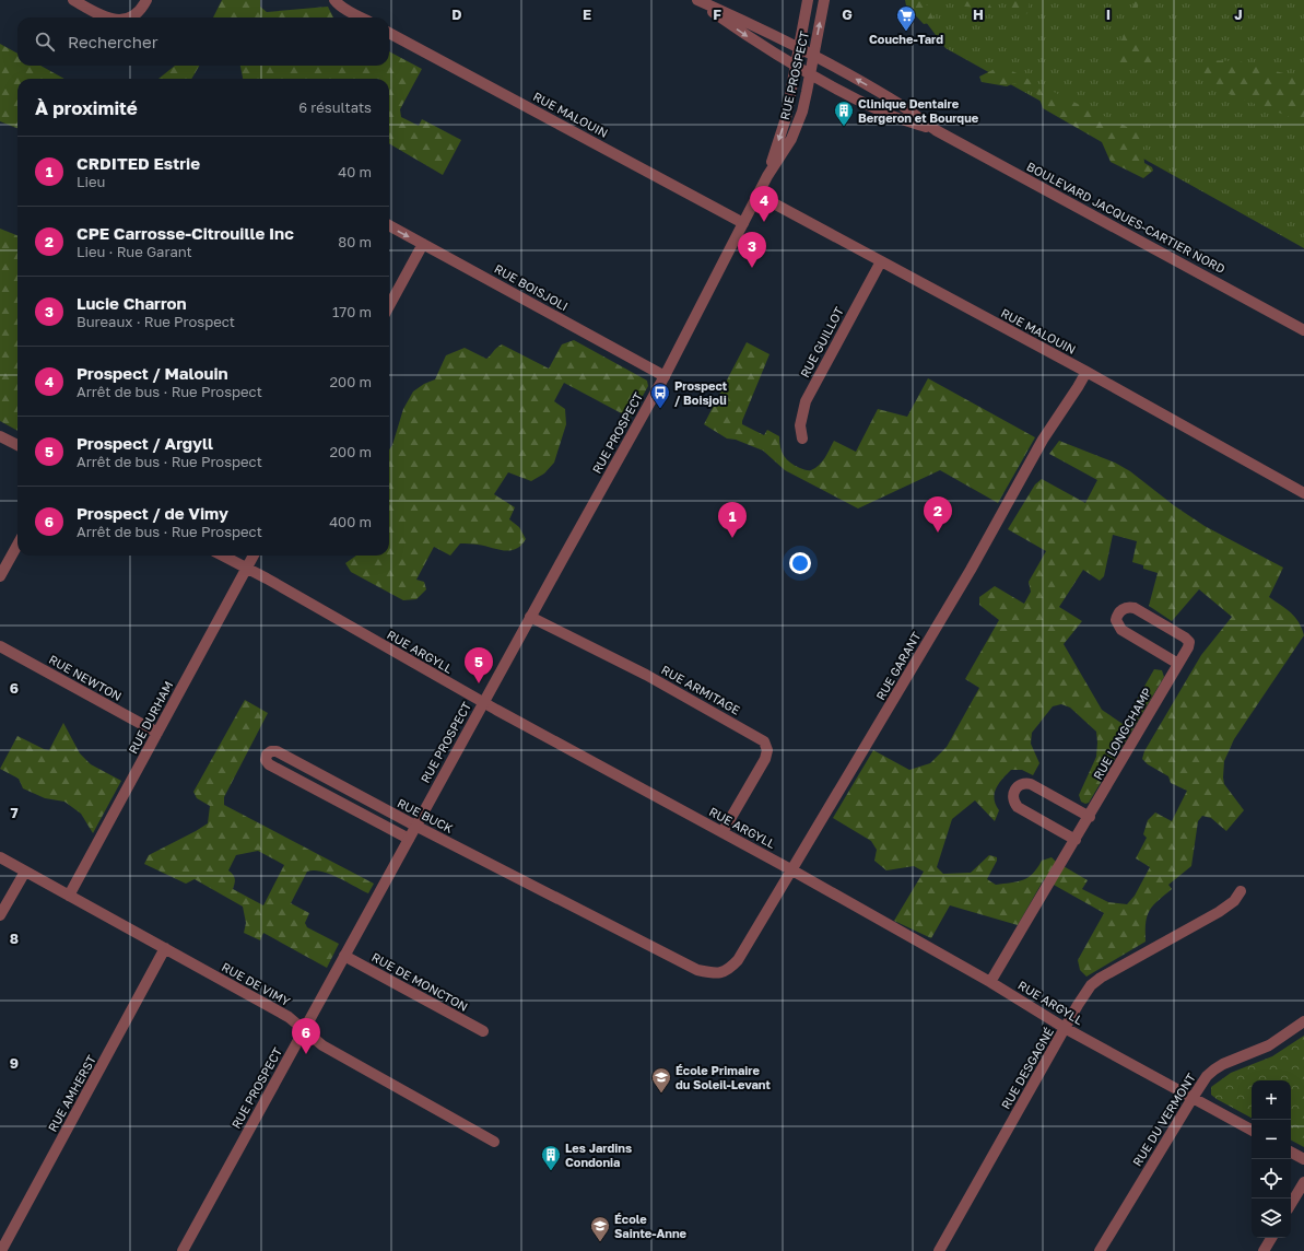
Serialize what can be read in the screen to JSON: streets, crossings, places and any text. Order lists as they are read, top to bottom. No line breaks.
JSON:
{"streets":{"street":["RUE PROSPECT","RUE MALOUIN","BOULEVARD JACQUES-CARTIER NORD","RUE BOISJOLI","RUE GUILLOT","RUE ARGYLL","RUE GARANT","RUE NEWTON","RUE ARMITAGE","RUE DURHAM","RUE LONGCHAMP","RUE BUCK","RUE DE MONCTON","RUE DE VIMY","RUE DESGAGNÉ","RUE AMHERST","RUE DU VERMONT"]},"crossings":[["RUE PROSPECT","RUE MALOUIN"],["RUE PROSPECT","BOULEVARD JACQUES-CARTIER NORD"],["RUE PROSPECT","RUE BOISJOLI"],["RUE PROSPECT","RUE ARGYLL"],["RUE PROSPECT","RUE ARMITAGE"],["RUE PROSPECT","RUE BUCK"],["RUE PROSPECT","RUE DE MONCTON"],["RUE PROSPECT","RUE DE VIMY"],["RUE MALOUIN","RUE GUILLOT"],["RUE MALOUIN","RUE GARANT"],["RUE ARGYLL","RUE GARANT"],["RUE ARGYLL","RUE ARMITAGE"],["RUE ARGYLL","RUE DURHAM"],["RUE ARGYLL","RUE LONGCHAMP"],["RUE ARGYLL","RUE DESGAGNÉ"],["RUE ARGYLL","RUE DU VERMONT"],["RUE GARANT","RUE BUCK"],["RUE NEWTON","RUE DURHAM"],["RUE DURHAM","RUE DE VIMY"],["RUE DE VIMY","RUE AMHERST"]],"places":{"supermarket":["Couche-Tard"],"building":["Clinique Dentaire Bergeron et Bourque","Les Jardins Condonia"],"bus stop":["Prospect / Boisjoli"],"school or university":["École Primaire du Soleil-Levant","École Sainte-Anne"]},"page":{"search":"Rechercher","heading":["À proximité","6 résultats"],"list":[{"mark":"1","name":"CRDITED Estrie","note":"Lieu","value":"40 m"},{"mark":"2","name":"CPE Carrosse-Citrouille Inc","note":"Lieu · Rue Garant","value":"80 m"},{"mark":"3","name":"Lucie Charron","note":"Bureaux · Rue Prospect","value":"170 m"},{"mark":"4","name":"Prospect / Malouin","note":"Arrêt de bus · Rue Prospect","value":"200 m"},{"mark":"5","name":"Prospect / Argyll","note":"Arrêt de bus · Rue Prospect","value":"200 m"},{"mark":"6","name":"Prospect / de Vimy","note":"Arrêt de bus · Rue Prospect","value":"400 m"}],"pins":["4","3","2","1","5","6"],"map_buttons":["+","−"]},"grid":{"columns":["D","E","F","G","H","I","J"],"rows":["6","7","8","9"]}}
